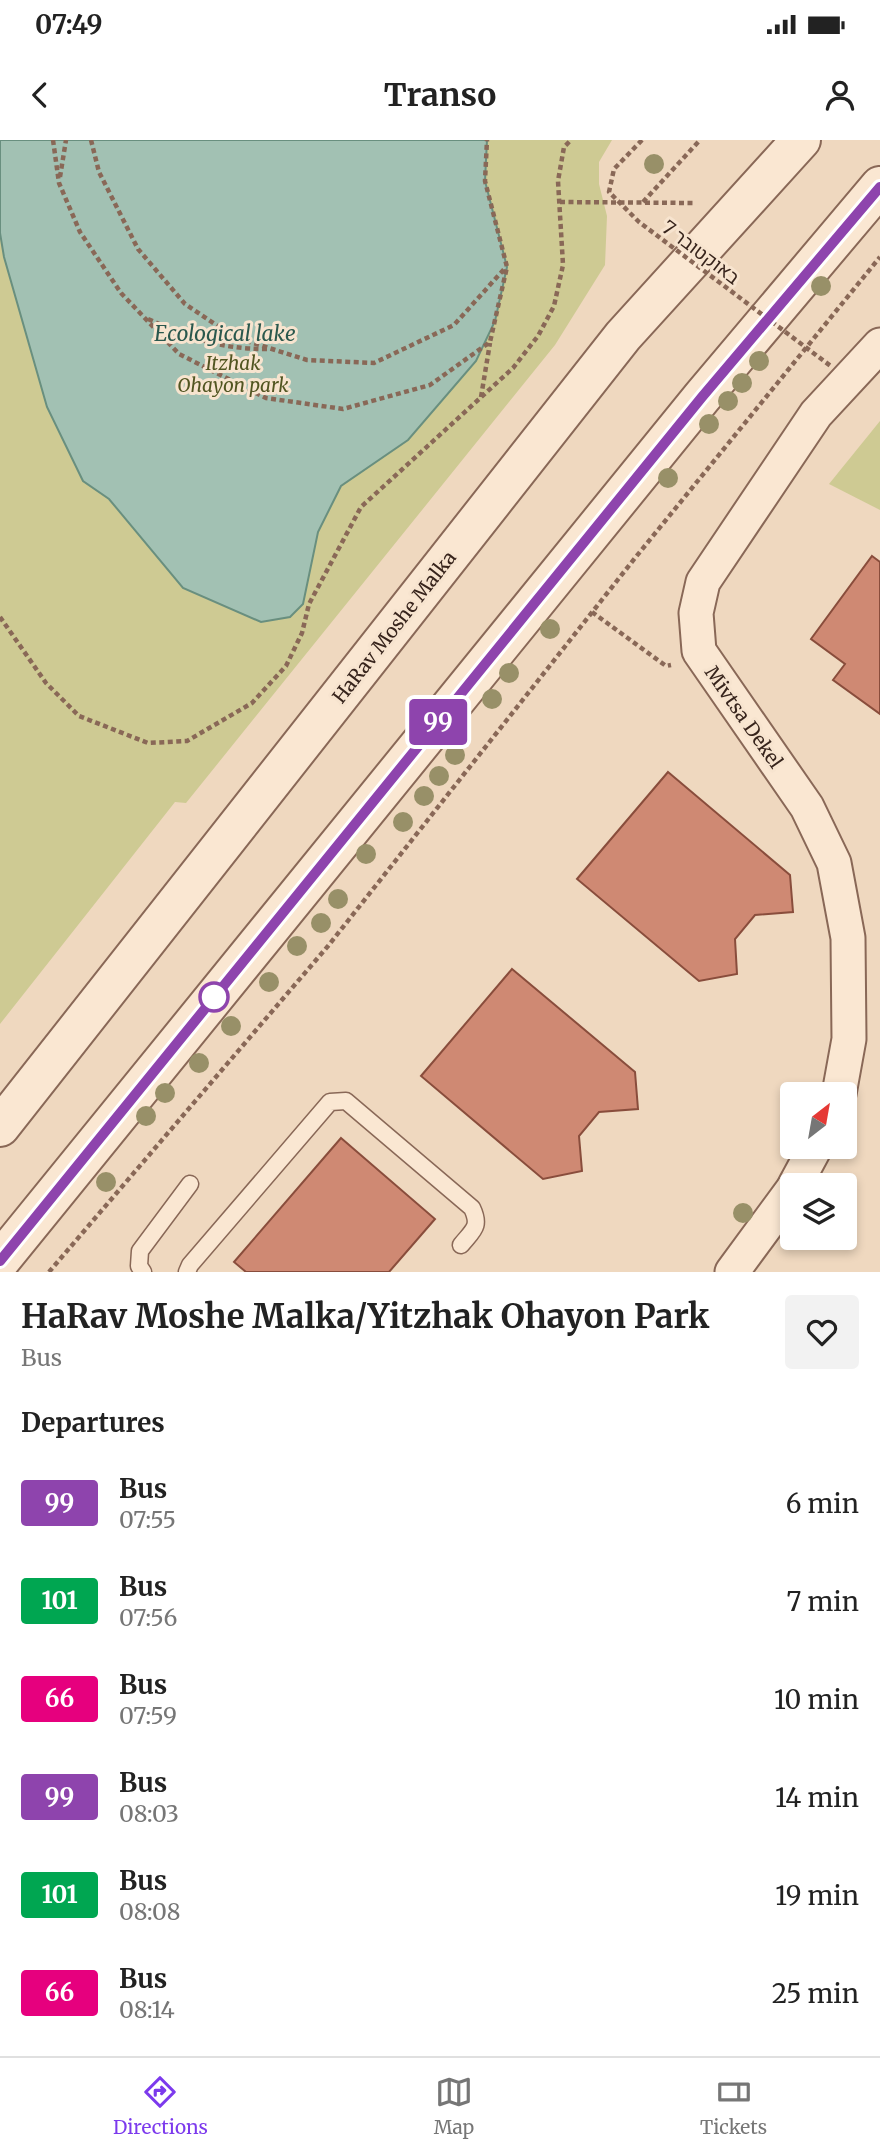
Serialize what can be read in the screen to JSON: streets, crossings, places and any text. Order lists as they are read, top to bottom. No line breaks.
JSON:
{"streets":{"street":["HaRav Moshe Malka","Mivtsa Dekel"],"path":["7 באוקטובר"]},"water":["Ecological lake"],"parks":["Itzhak Ohayon park"],"lines":["bus line 99"],"north":"top right","page":{"status":"07:49","header":"Transo","on_map":"99","heading":[["HaRav Moshe Malka/Yitzhak Ohayon Park","Bus"],"Departures"],"list":[{"mark":"99","name":"Bus","note":"07:55","value":"6 min"},{"mark":"101","name":"Bus","note":"07:56","value":"7 min"},{"mark":"66","name":"Bus","note":"07:59","value":"10 min"},{"mark":"99","name":"Bus","note":"08:03","value":"14 min"},{"mark":"101","name":"Bus","note":"08:08","value":"19 min"},{"mark":"66","name":"Bus","note":"08:14","value":"25 min"}],"tabs":["Directions","Map","Tickets"]}}
